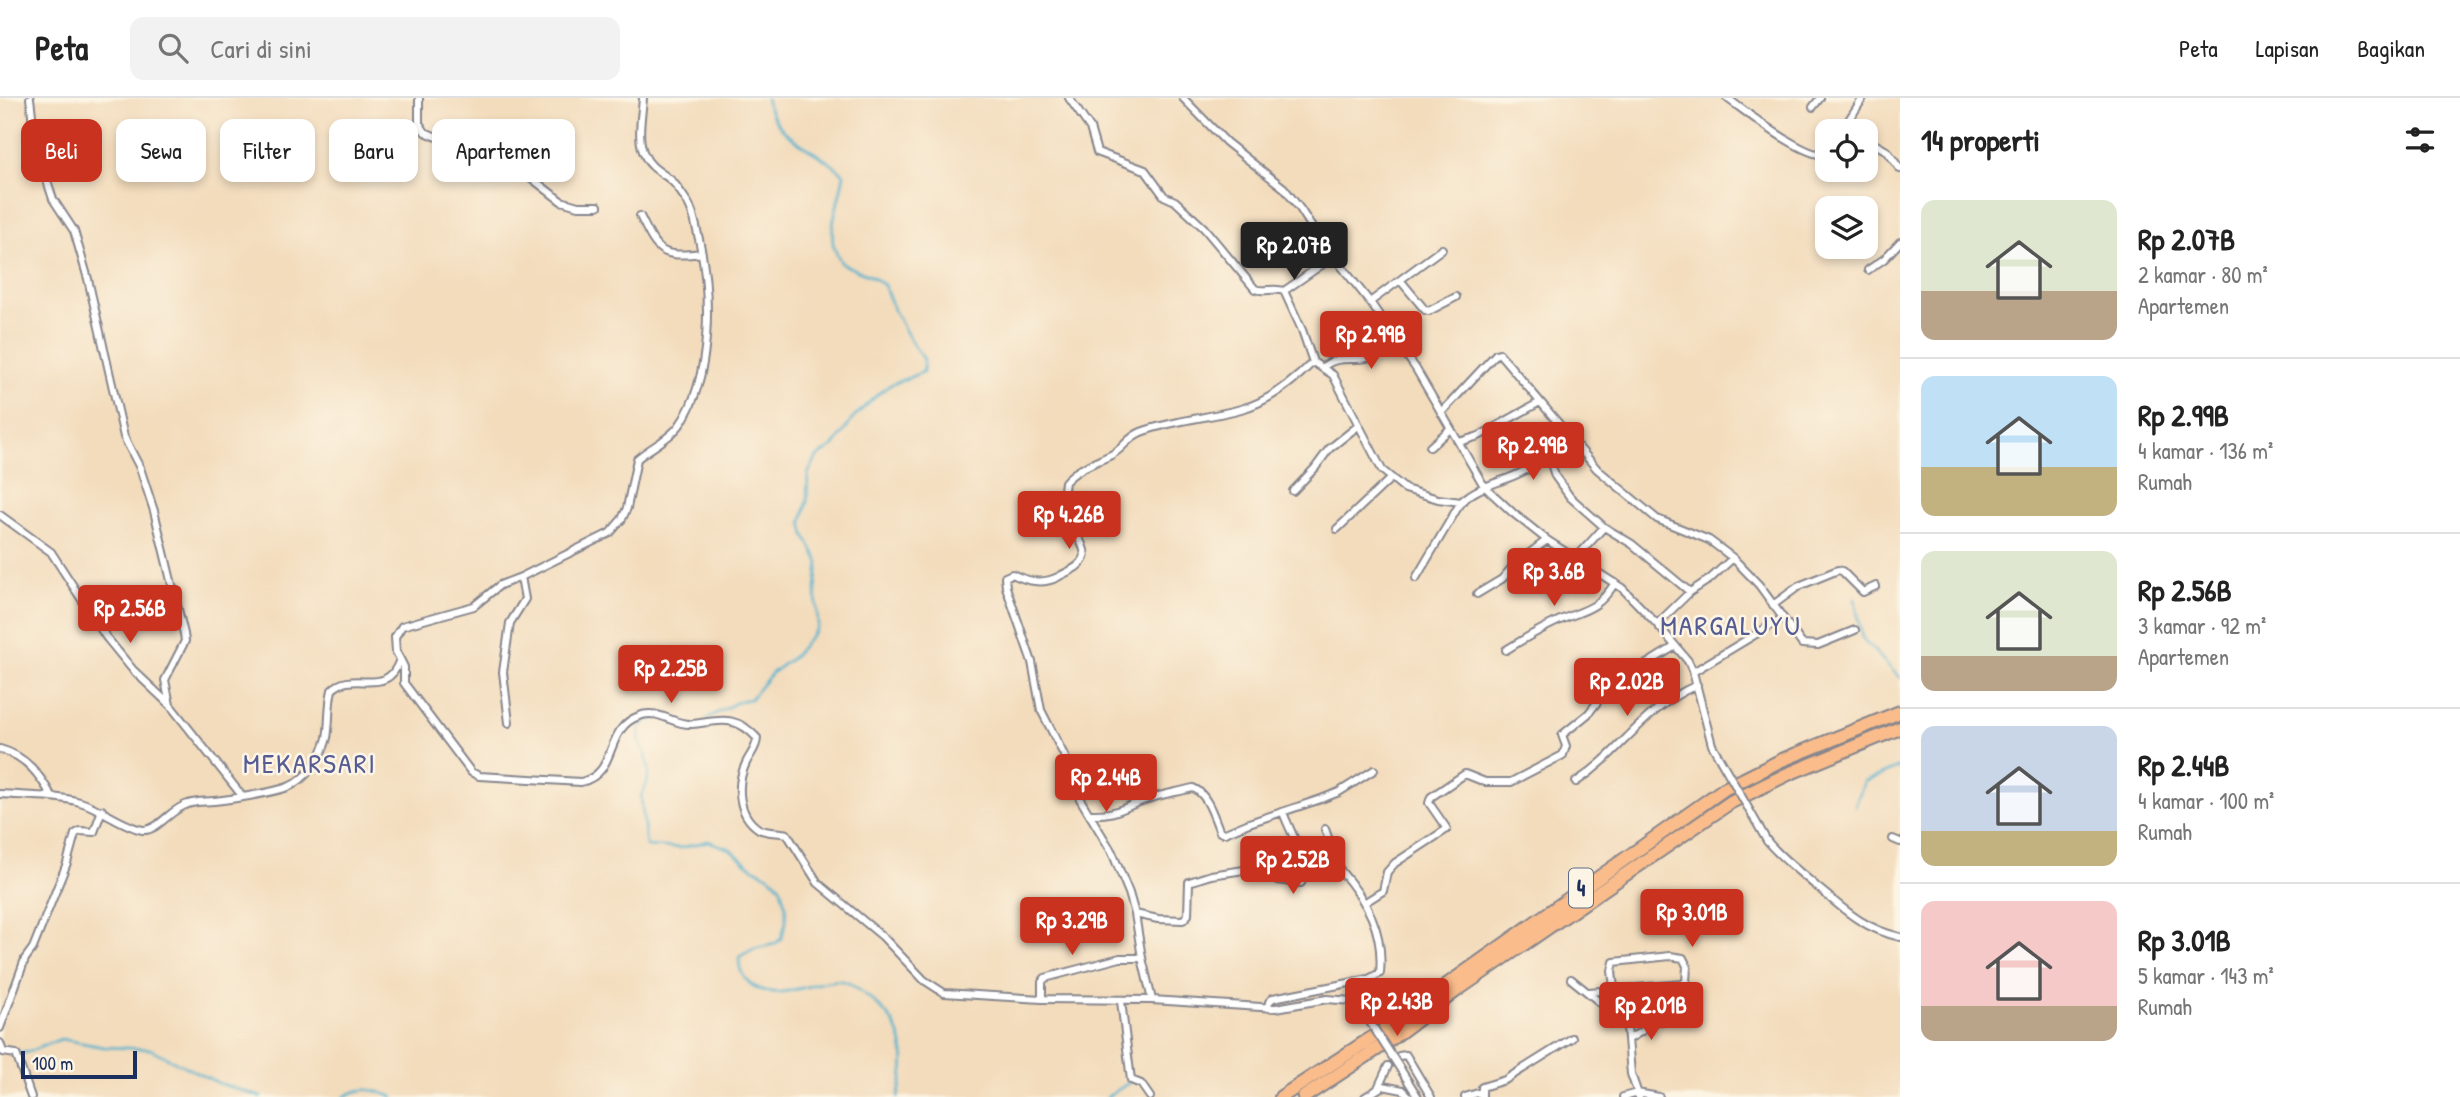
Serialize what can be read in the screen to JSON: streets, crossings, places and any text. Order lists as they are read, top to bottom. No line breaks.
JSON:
{"streets":{"highway":["4"]},"districts":["MARGALUYU","MEKARSARI"],"scale_bar":"100 m","page":{"header":"Peta","search":"Cari di sini","nav":["Peta","Lapisan","Bagikan"],"heading":"14 properti","chip":["Beli","Sewa","Filter","Baru","Apartemen"],"list":[{"name":"Rp 2.07B","note":"2 kamar · 80 m² · Apartemen"},{"name":"Rp 2.99B","note":"4 kamar · 136 m² · Rumah"},{"name":"Rp 2.56B","note":"3 kamar · 92 m² · Apartemen"},{"name":"Rp 2.44B","note":"4 kamar · 100 m² · Rumah"},{"name":"Rp 3.01B","note":"5 kamar · 143 m² · Rumah"}],"price":["Rp 2.07B","Rp 2.99B","Rp 2.99B","Rp 4.26B","Rp 3.6B","Rp 2.56B","Rp 2.25B","Rp 2.02B","Rp 2.44B","Rp 2.52B","Rp 3.01B","Rp 3.29B","Rp 2.43B","Rp 2.01B"],"scale":"100 m"}}
